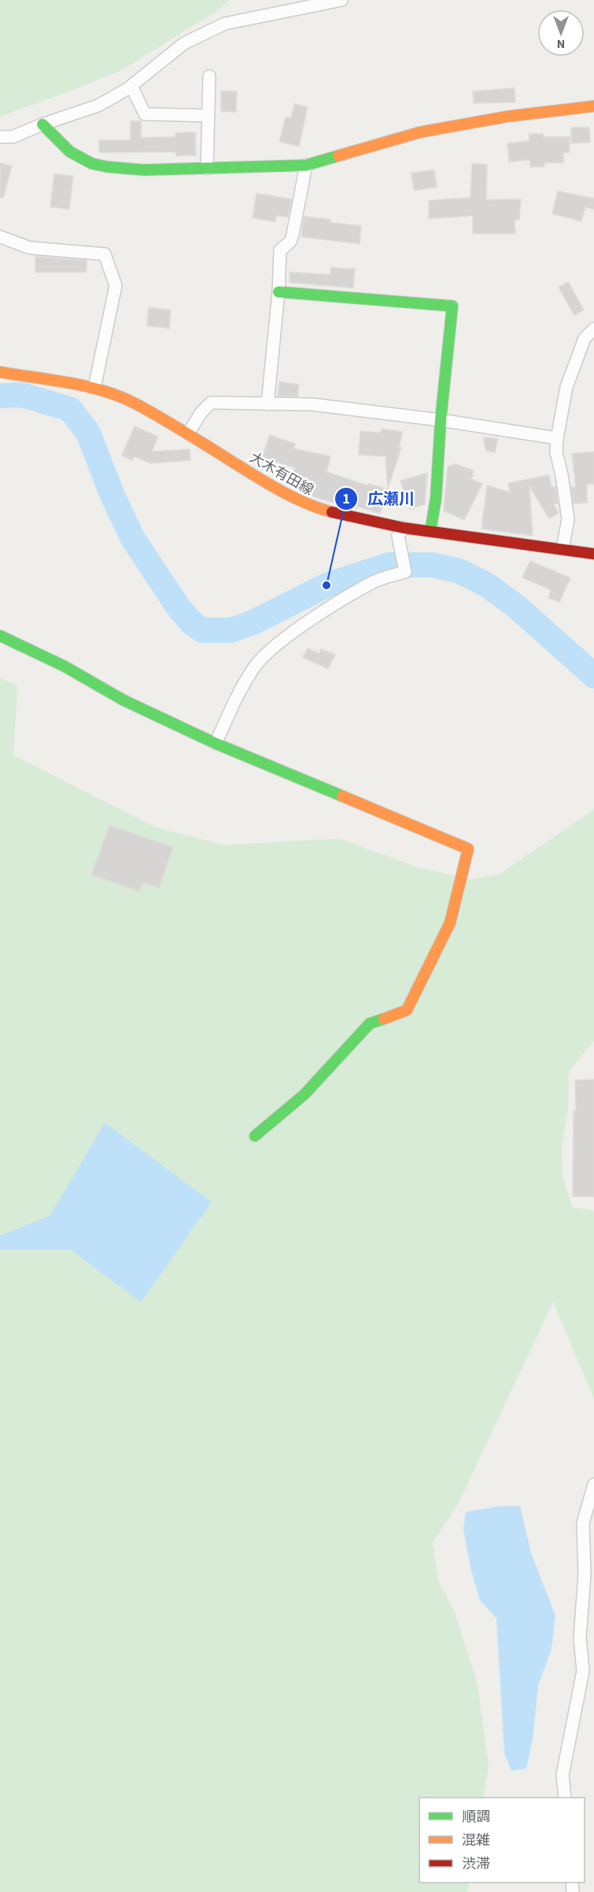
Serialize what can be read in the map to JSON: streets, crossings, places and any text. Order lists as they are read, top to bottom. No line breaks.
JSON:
{"streets":{"street":["大木有田線"]},"places":["広瀬川"],"legend":["順調","混雑","渋滞"],"north":"bottom"}
